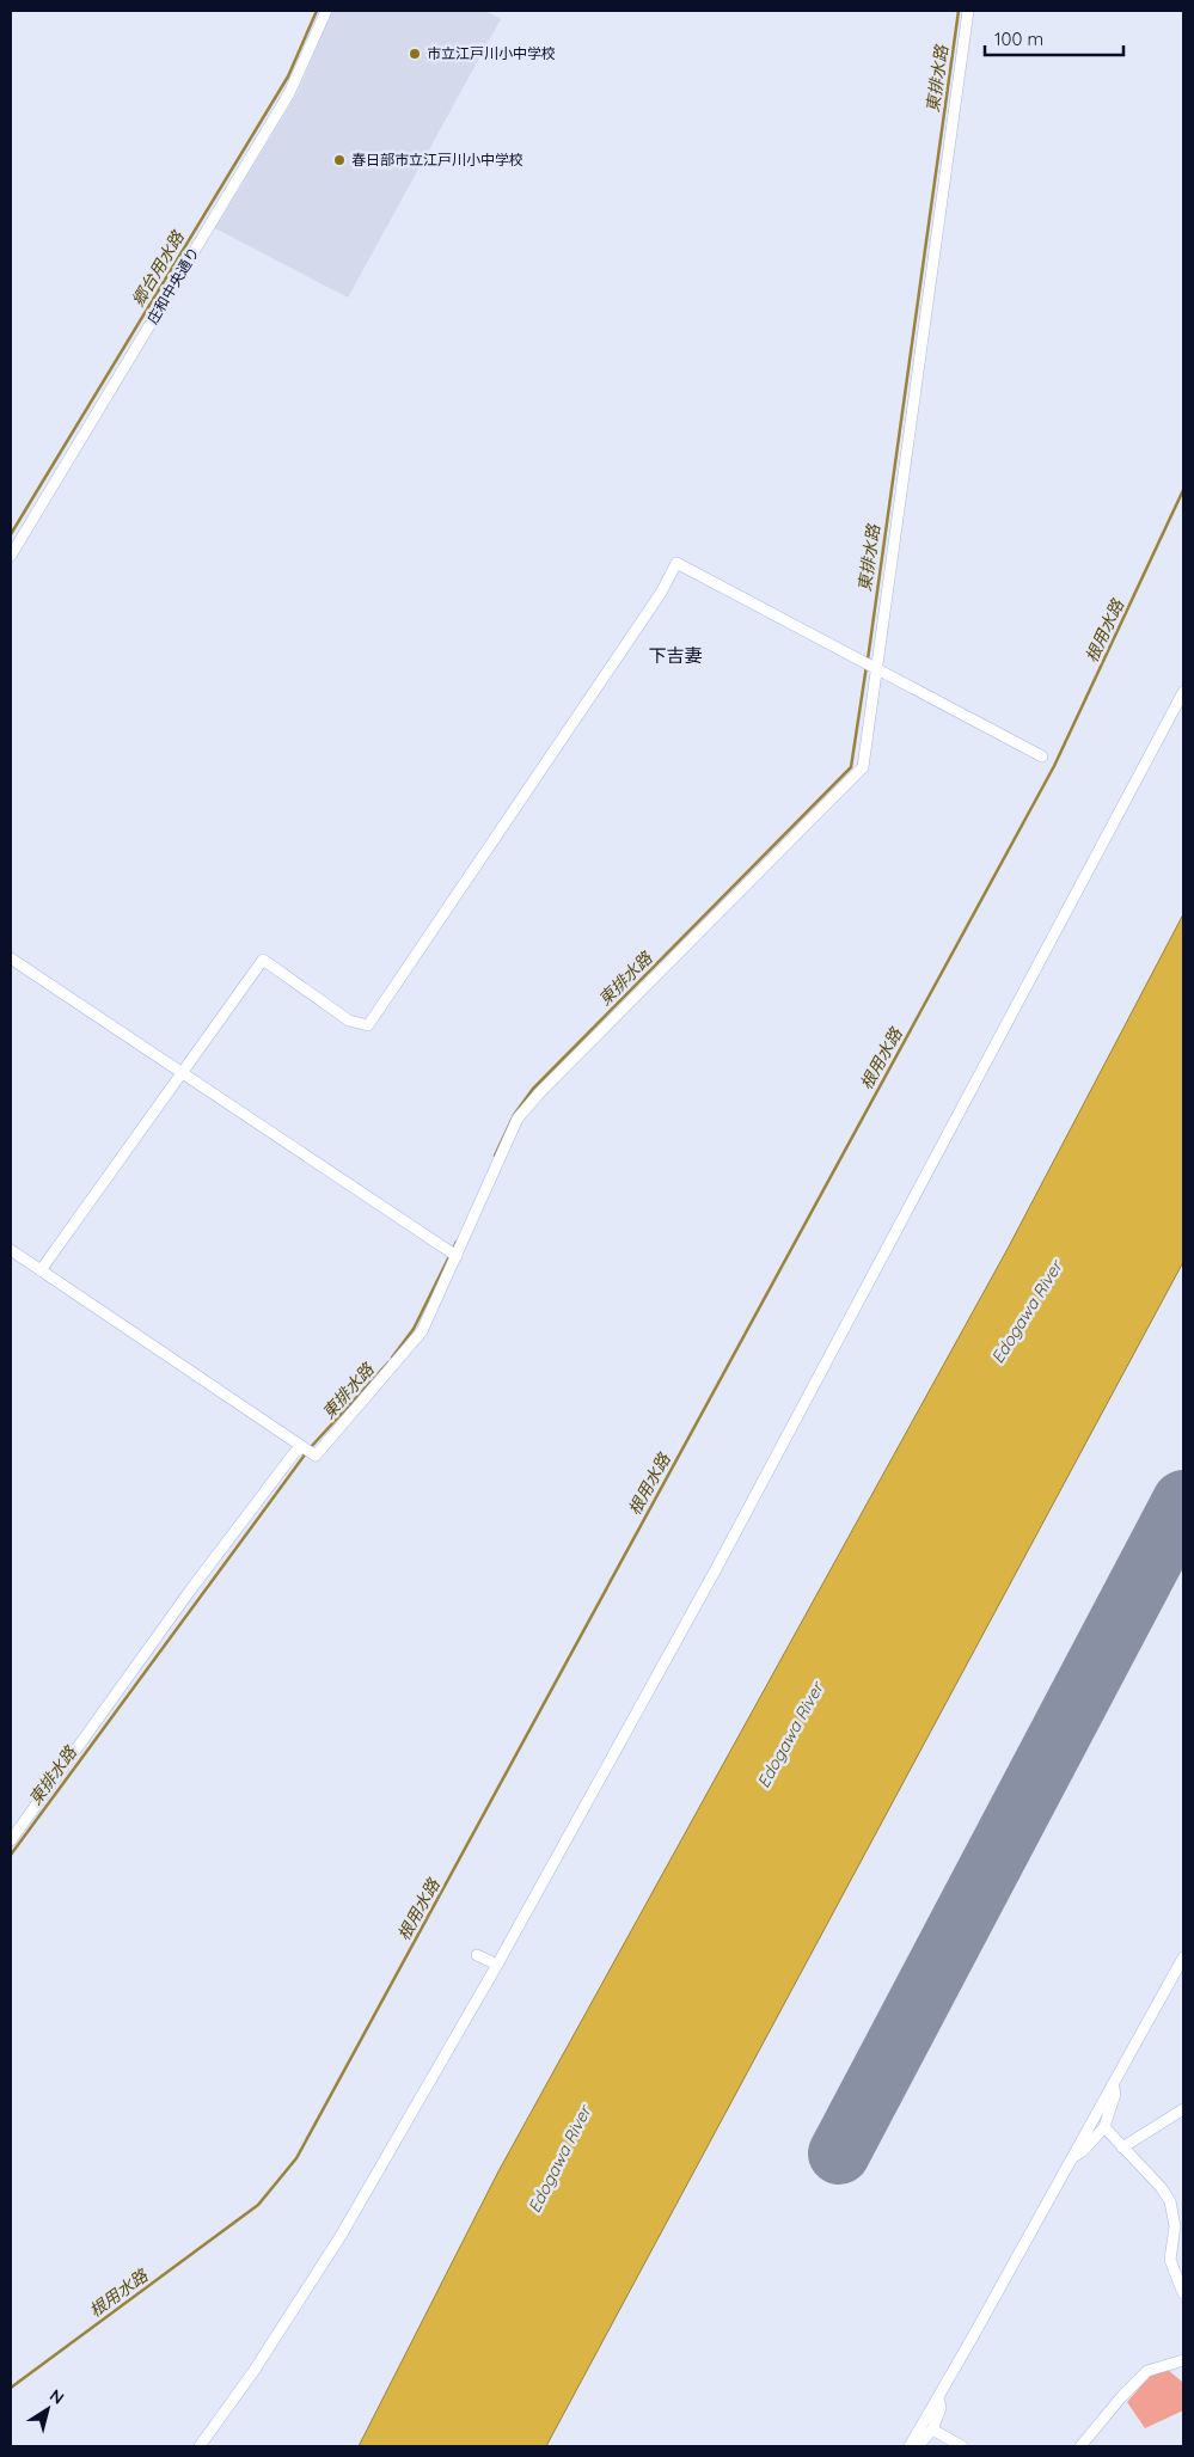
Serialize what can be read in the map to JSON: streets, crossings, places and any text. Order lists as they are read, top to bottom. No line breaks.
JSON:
{"streets":{"street":["庄和中央通り"]},"districts":["下吉妻"],"water":["東排水路","郷台用水路","根用水路","Edogawa River"],"places":["市立江戸川小中学校","春日部市立江戸川小中学校"],"scale_bar":"100 m","north":"top right"}
